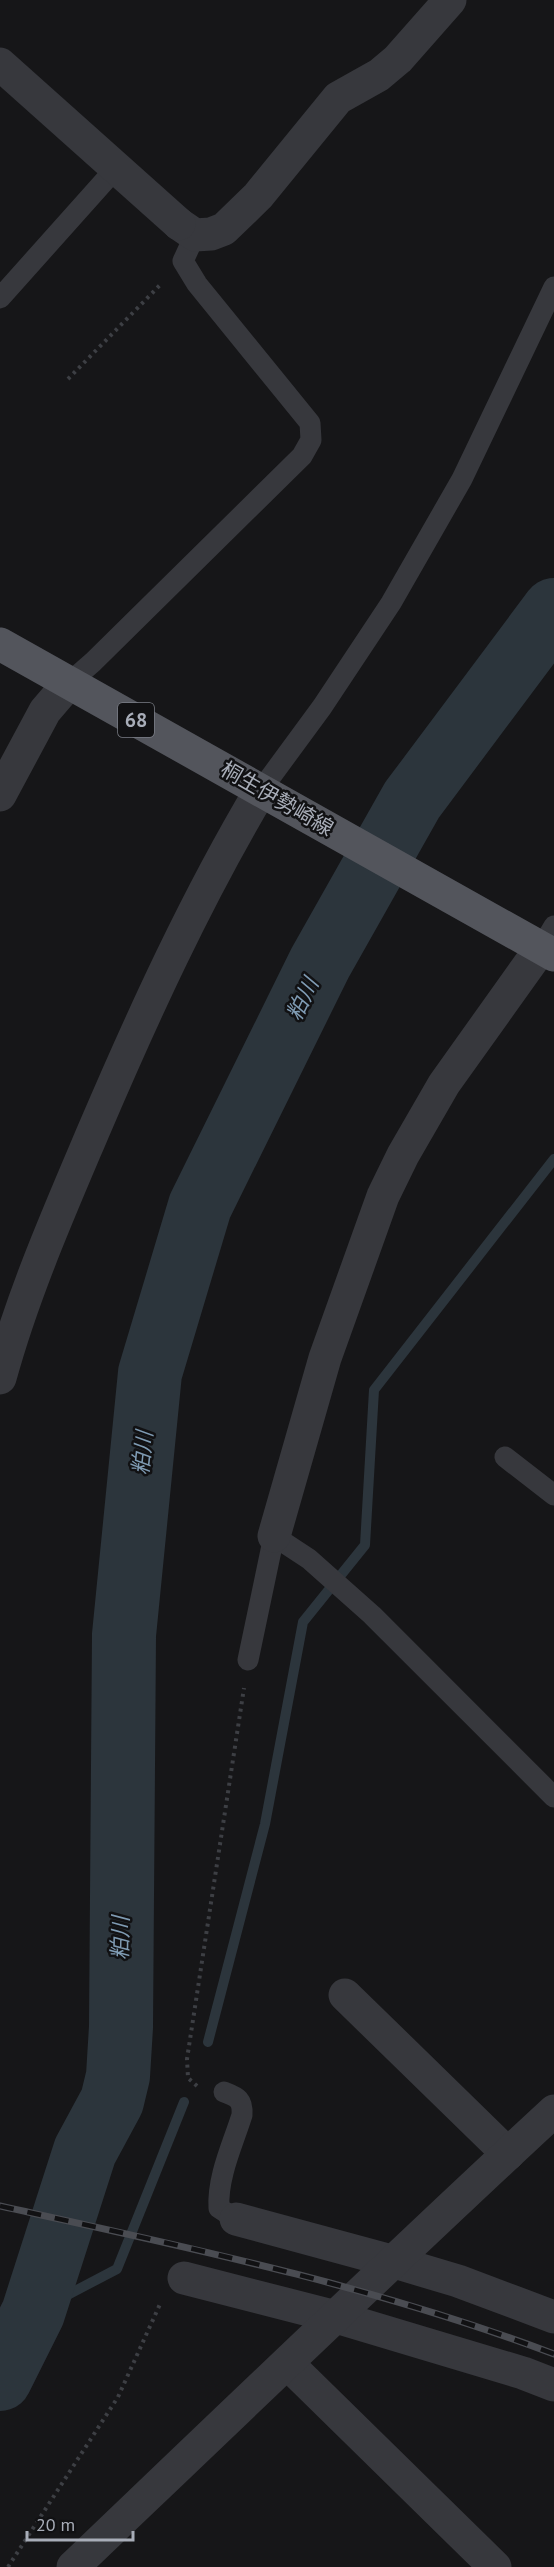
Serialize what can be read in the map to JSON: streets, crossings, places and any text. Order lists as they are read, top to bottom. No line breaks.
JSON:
{"streets":{"main road":["68","桐生伊勢崎線"]},"water":["粕川"],"scale_bar":"20 m"}
